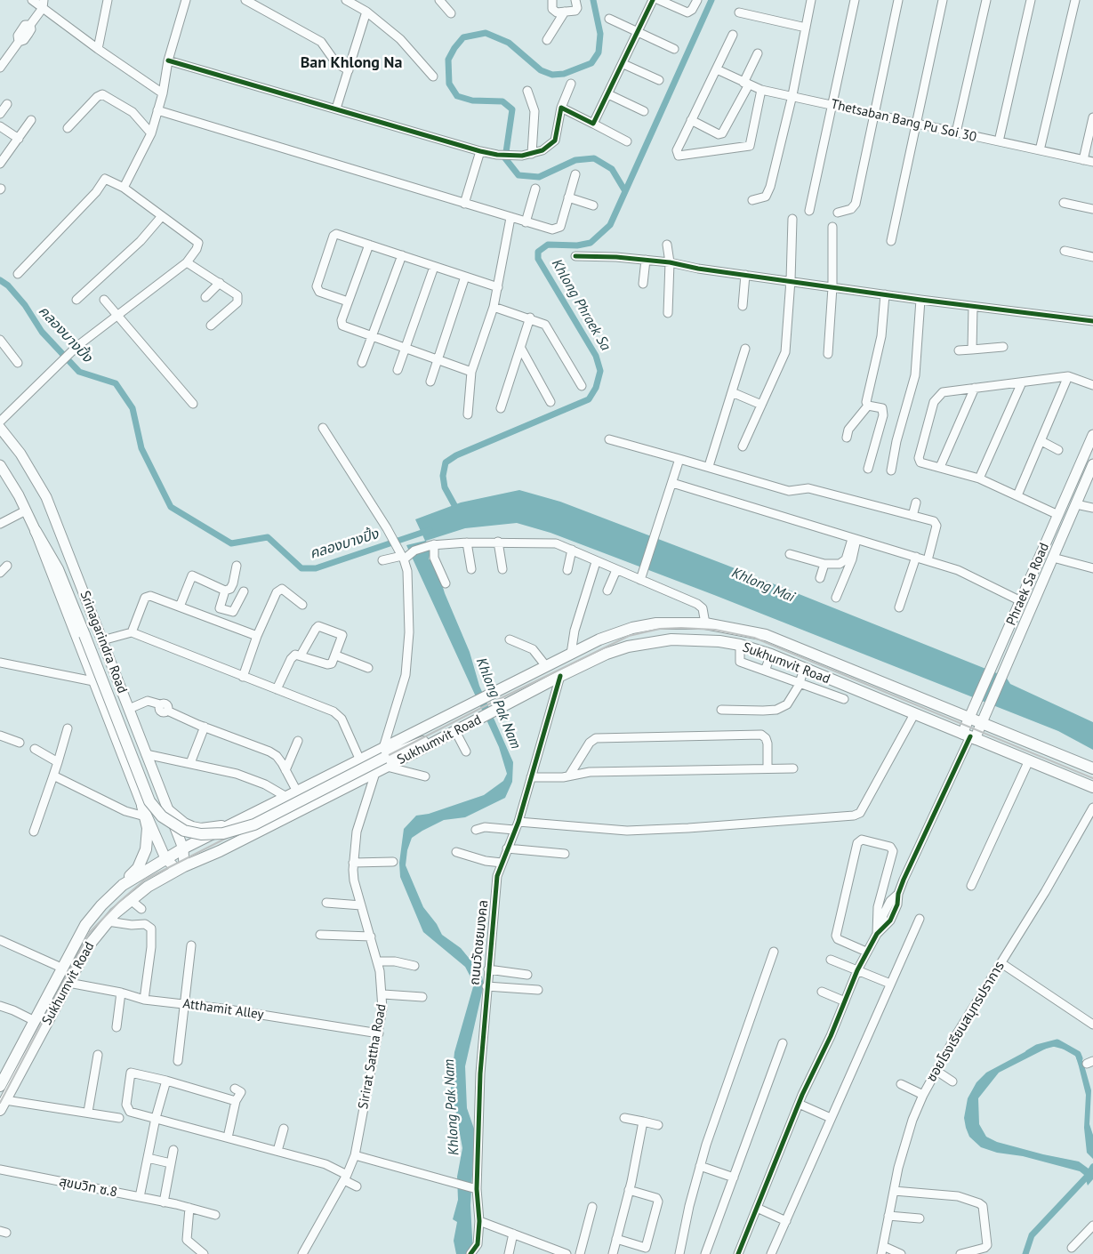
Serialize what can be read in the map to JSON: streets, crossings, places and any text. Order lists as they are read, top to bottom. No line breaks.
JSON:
{"streets":{"highway":["Sukhumvit Road"],"main road":["Phraek Sa Road","Srinagarindra Road"],"street":["Thetsaban Bang Pu Soi 30","ถนนวัดชยมงคล","Atthamit Alley","ซอยโรงเรียนสมุทรปราการ","Sirirat Sattha Road","สุขมวิท ซ.8"]},"crossings":[["Phraek Sa Road","Sukhumvit Road"],["Srinagarindra Road","Sukhumvit Road"],["Sukhumvit Road","ถนนวัดชยมงคล"],["Sukhumvit Road","Atthamit Alley"],["Sukhumvit Road","Sirirat Sattha Road"],["Atthamit Alley","Sirirat Sattha Road"]],"districts":["Ban Khlong Na"],"water":["Khlong Phraek Sa","คลองบางปิ้ง","Khlong Mai","Khlong Pak Nam"]}
